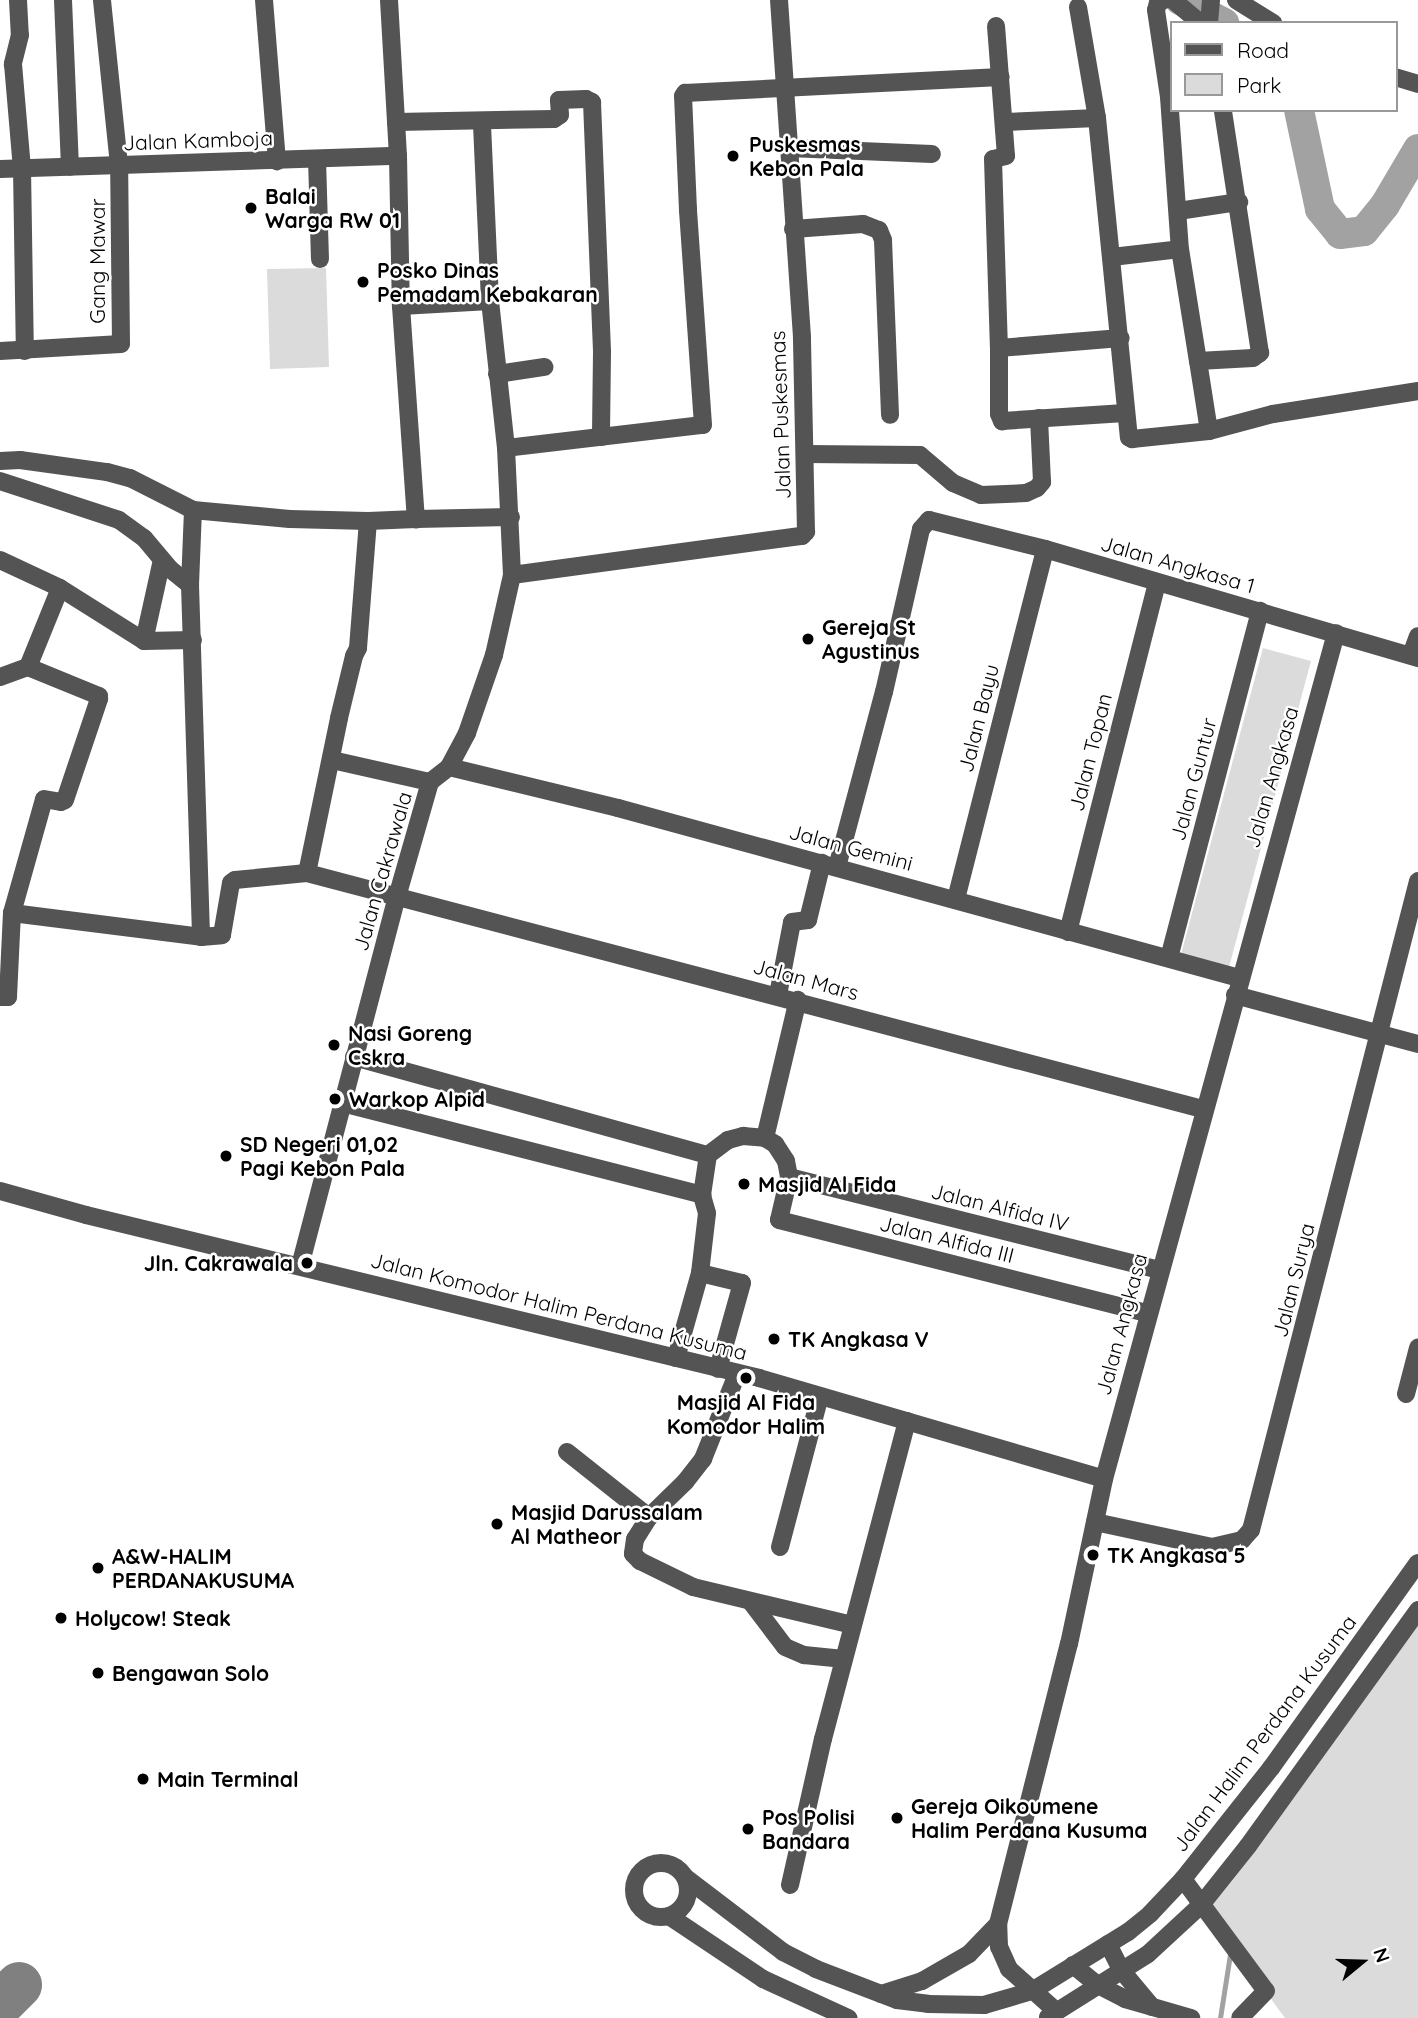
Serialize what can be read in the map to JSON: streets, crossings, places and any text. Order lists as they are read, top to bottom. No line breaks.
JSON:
{"streets":{"street":["Jalan Kamboja","Gang Mawar","Jalan Puskesmas","Jalan Angkasa 1","Jalan Bayu","Jalan Topan","Jalan Angkasa","Jalan Guntur","Jalan Gemini","Jalan Cakrawala","Jalan Mars","Jalan Alfida IV","Jalan Alfida III","Jalan Surya","Jalan Komodor Halim Perdana Kusuma","Jalan Halim Perdana Kusuma"]},"crossings":[["Jalan Kamboja","Gang Mawar"],["Jalan Puskesmas","Jalan Cakrawala"],["Jalan Angkasa 1","Jalan Bayu"],["Jalan Angkasa 1","Jalan Topan"],["Jalan Angkasa 1","Jalan Angkasa"],["Jalan Angkasa 1","Jalan Guntur"],["Jalan Angkasa 1","Jalan Gemini"],["Jalan Bayu","Jalan Gemini"],["Jalan Topan","Jalan Gemini"],["Jalan Angkasa","Jalan Gemini"],["Jalan Angkasa","Jalan Mars"],["Jalan Angkasa","Jalan Alfida IV"],["Jalan Angkasa","Jalan Alfida III"],["Jalan Angkasa","Jalan Surya"],["Jalan Angkasa","Jalan Komodor Halim Perdana Kusuma"],["Jalan Angkasa","Jalan Halim Perdana Kusuma"],["Jalan Guntur","Jalan Gemini"],["Jalan Gemini","Jalan Cakrawala"],["Jalan Gemini","Jalan Surya"],["Jalan Cakrawala","Jalan Mars"],["Jalan Cakrawala","Jalan Komodor Halim Perdana Kusuma"],["Jalan Alfida IV","Jalan Alfida III"]],"places":["Puskesmas Kebon Pala","Balai Warga RW 01","Posko Dinas Pemadam Kebakaran","Gereja St Agustinus","Nasi Goreng Cskra","Warkop Alpid","SD Negeri 01,02 Pagi Kebon Pala","Masjid Al Fida","Jln. Cakrawala","TK Angkasa V","Masjid Al Fida Komodor Halim","Masjid Darussalam Al Matheor","TK Angkasa 5","A&W-HALIM PERDANAKUSUMA","Holycow! Steak","Bengawan Solo","Main Terminal","Gereja Oikoumene Halim Perdana Kusuma","Pos Polisi Bandara"],"legend":["Road","Park"],"north":"right"}
